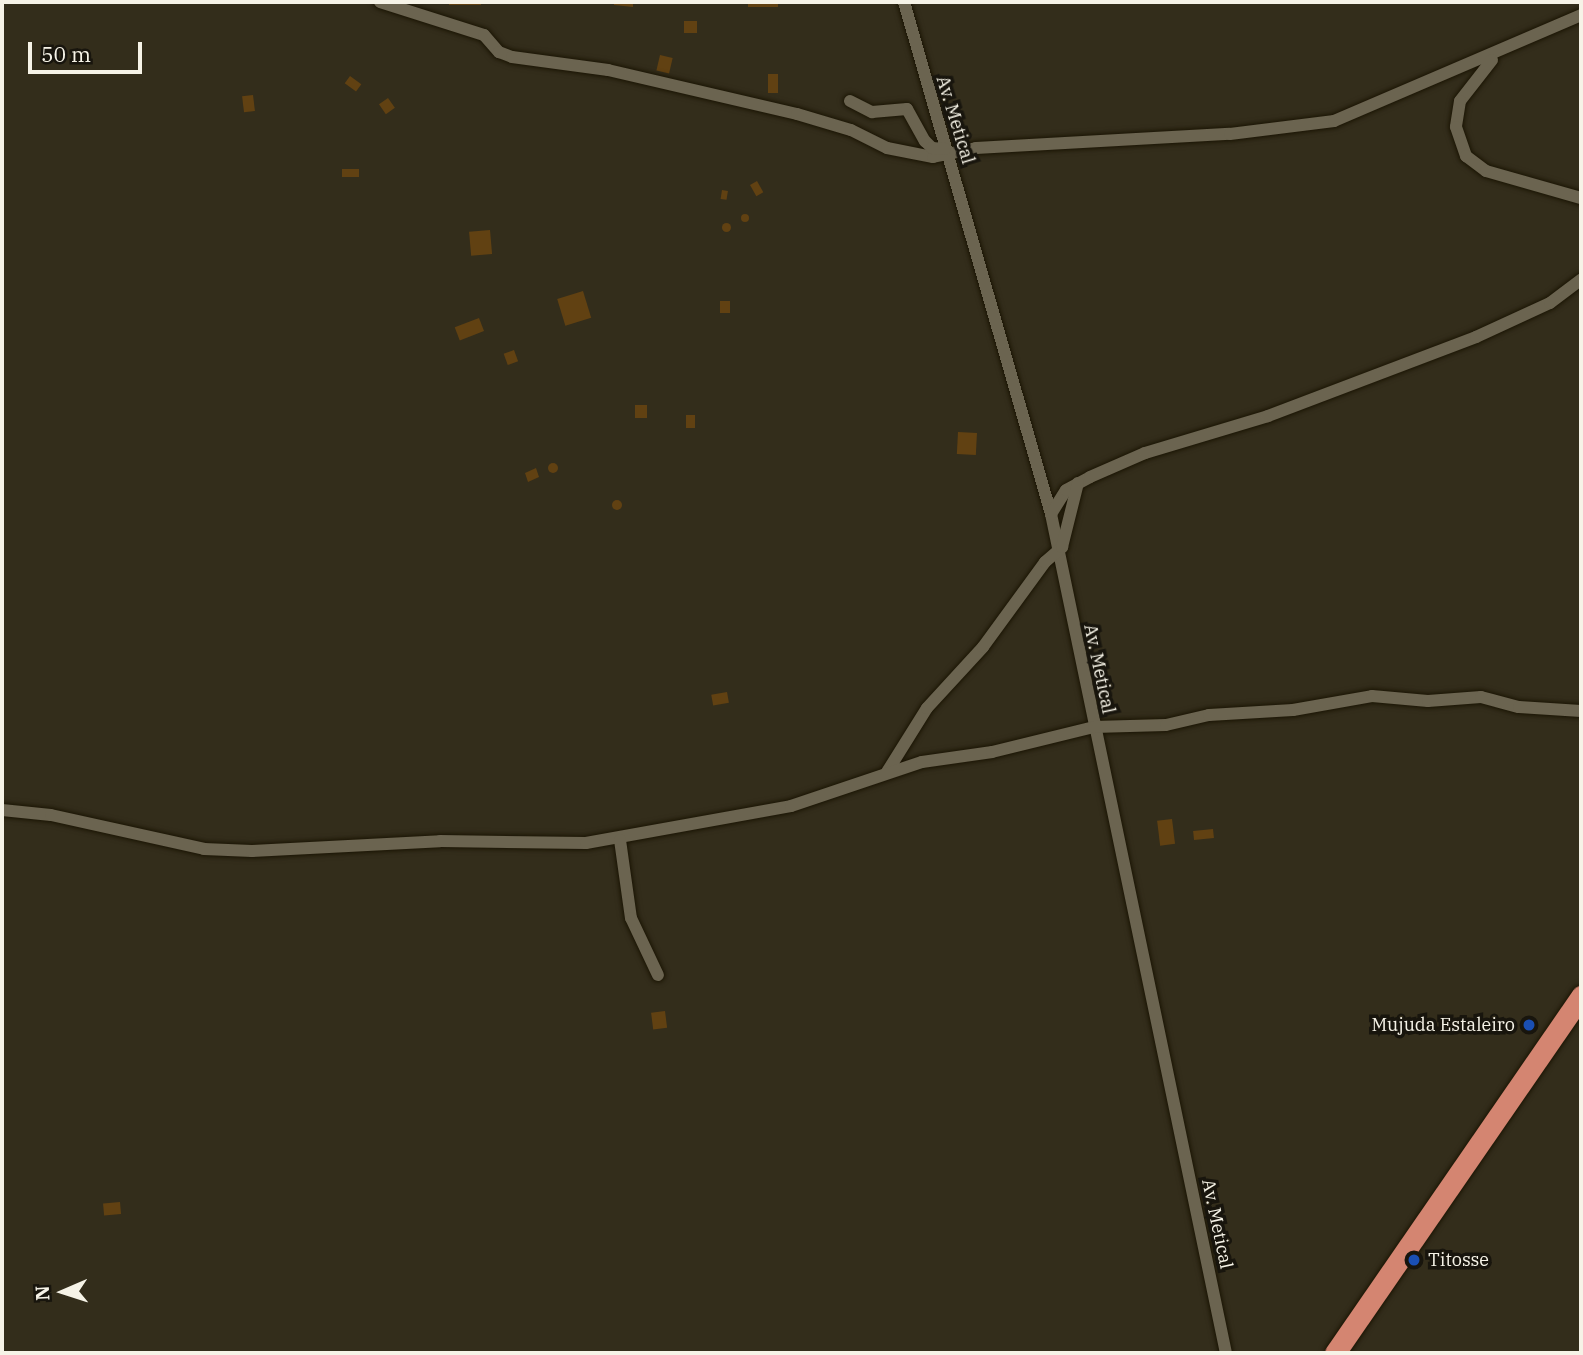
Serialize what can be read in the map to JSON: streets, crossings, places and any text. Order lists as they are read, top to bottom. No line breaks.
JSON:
{"streets":{"street":["Av. Metical"]},"places":["Mujuda Estaleiro","Titosse"],"scale_bar":"50 m","north":"left"}
